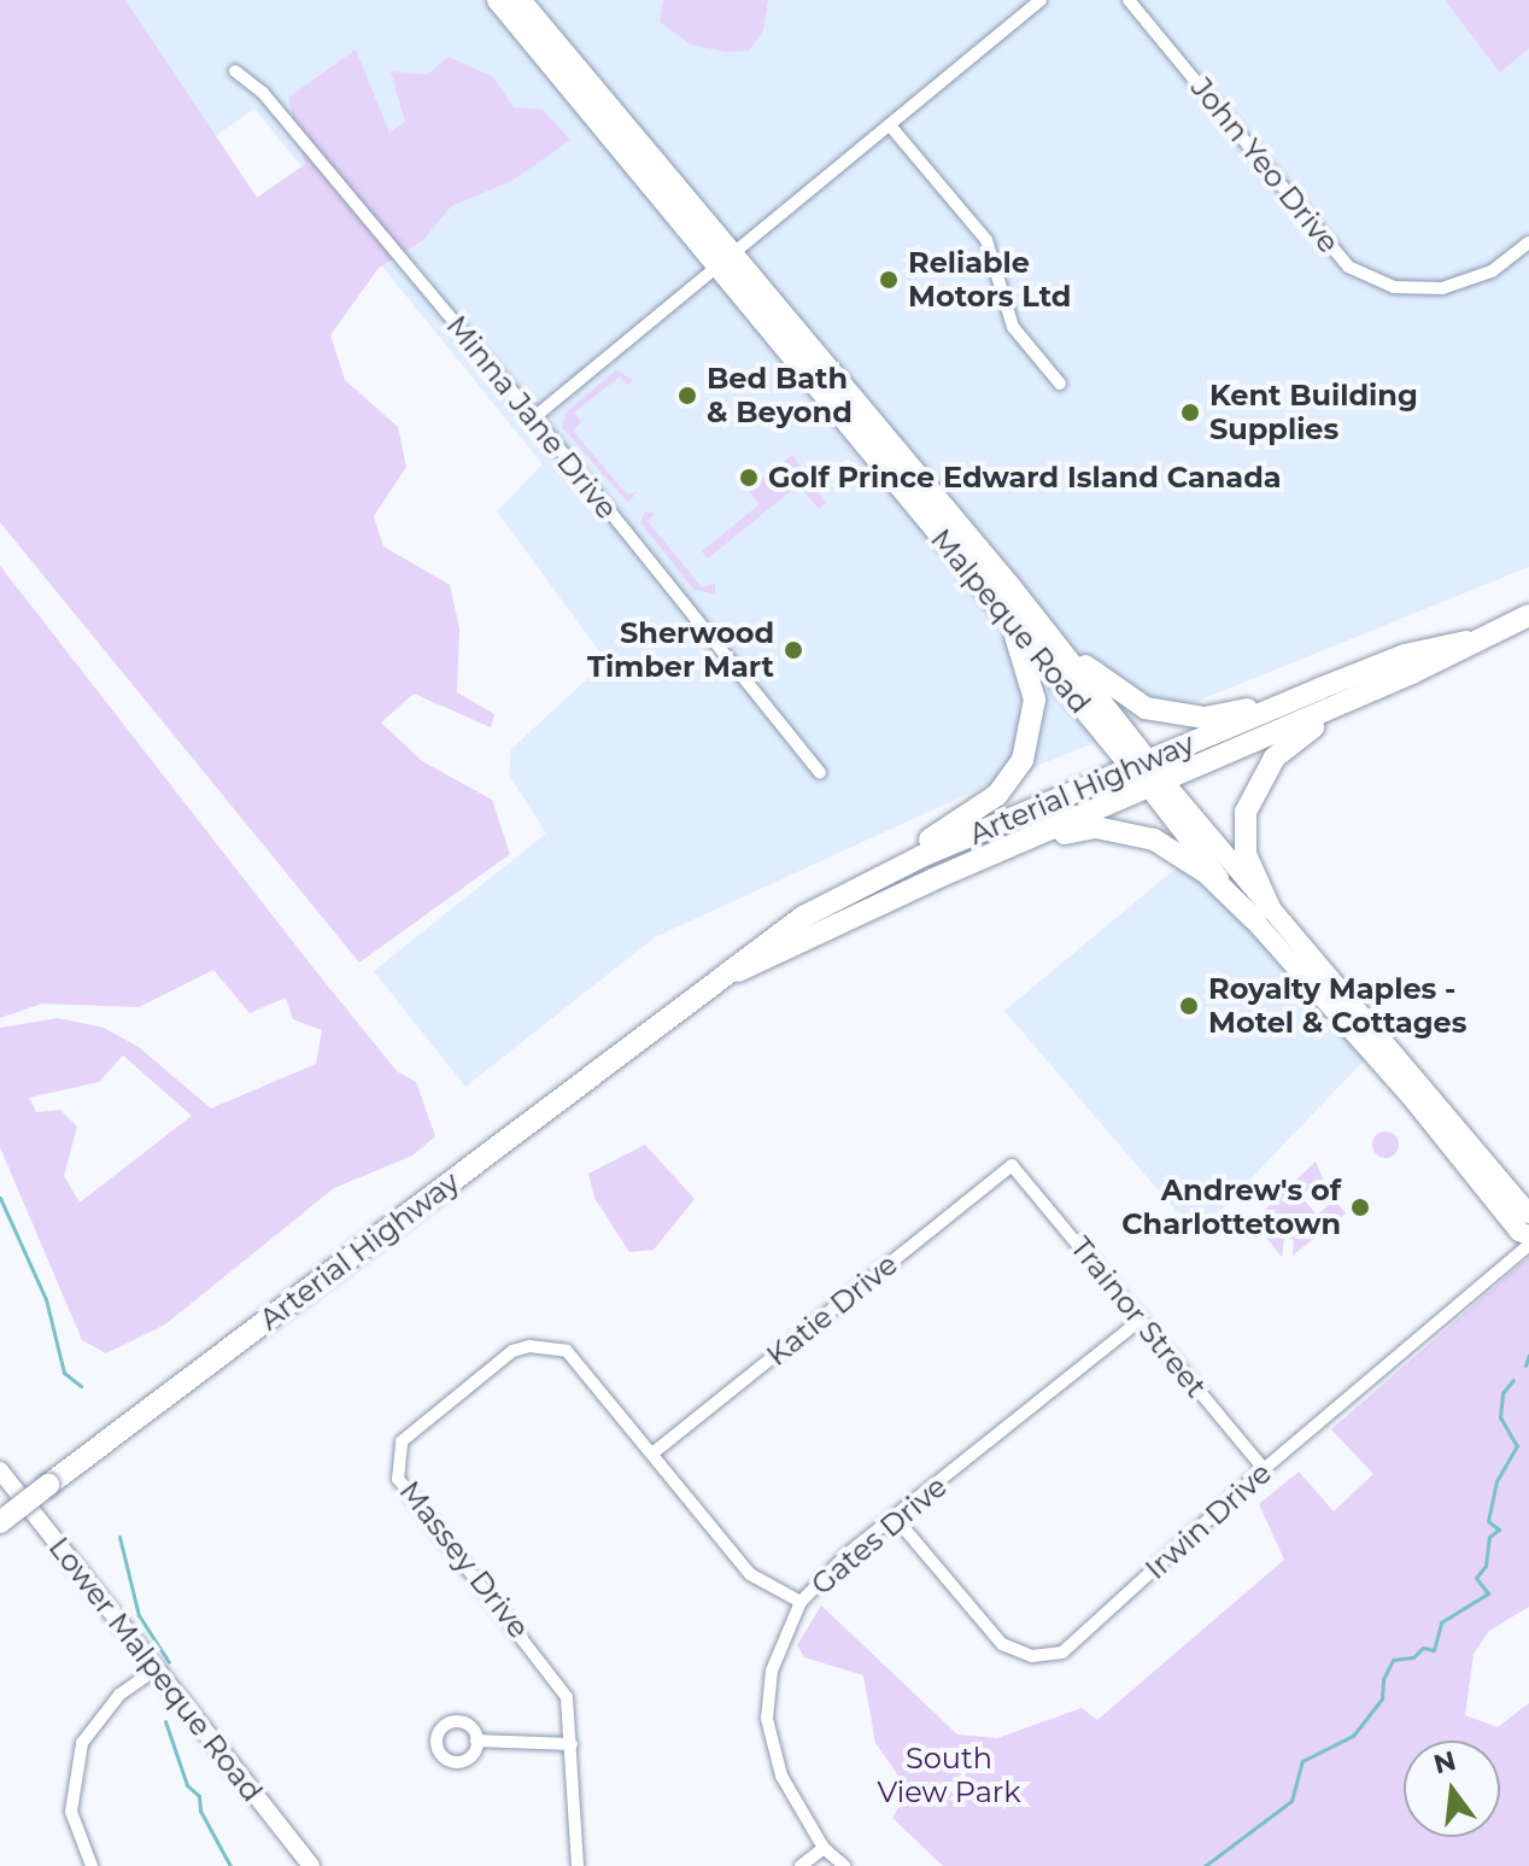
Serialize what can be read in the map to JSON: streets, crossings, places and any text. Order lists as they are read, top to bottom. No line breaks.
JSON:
{"streets":{"highway":["Malpeque Road","Arterial Highway"],"main road":["Lower Malpeque Road"],"street":["John Yeo Drive","Minna Jane Drive","Katie Drive","Trainor Street","Irwin Drive","Gates Drive","Massey Drive"]},"crossings":[["Malpeque Road","Arterial Highway"],["Katie Drive","Trainor Street"],["Katie Drive","Massey Drive"],["Trainor Street","Irwin Drive"],["Trainor Street","Gates Drive"],["Irwin Drive","Gates Drive"],["Gates Drive","Massey Drive"]],"parks":["South View Park"],"places":["Reliable Motors Ltd","Bed Bath & Beyond","Kent Building Supplies","Golf Prince Edward Island Canada","Sherwood Timber Mart","Royalty Maples - Motel & Cottages","Andrew's of Charlottetown"],"north":"top"}
